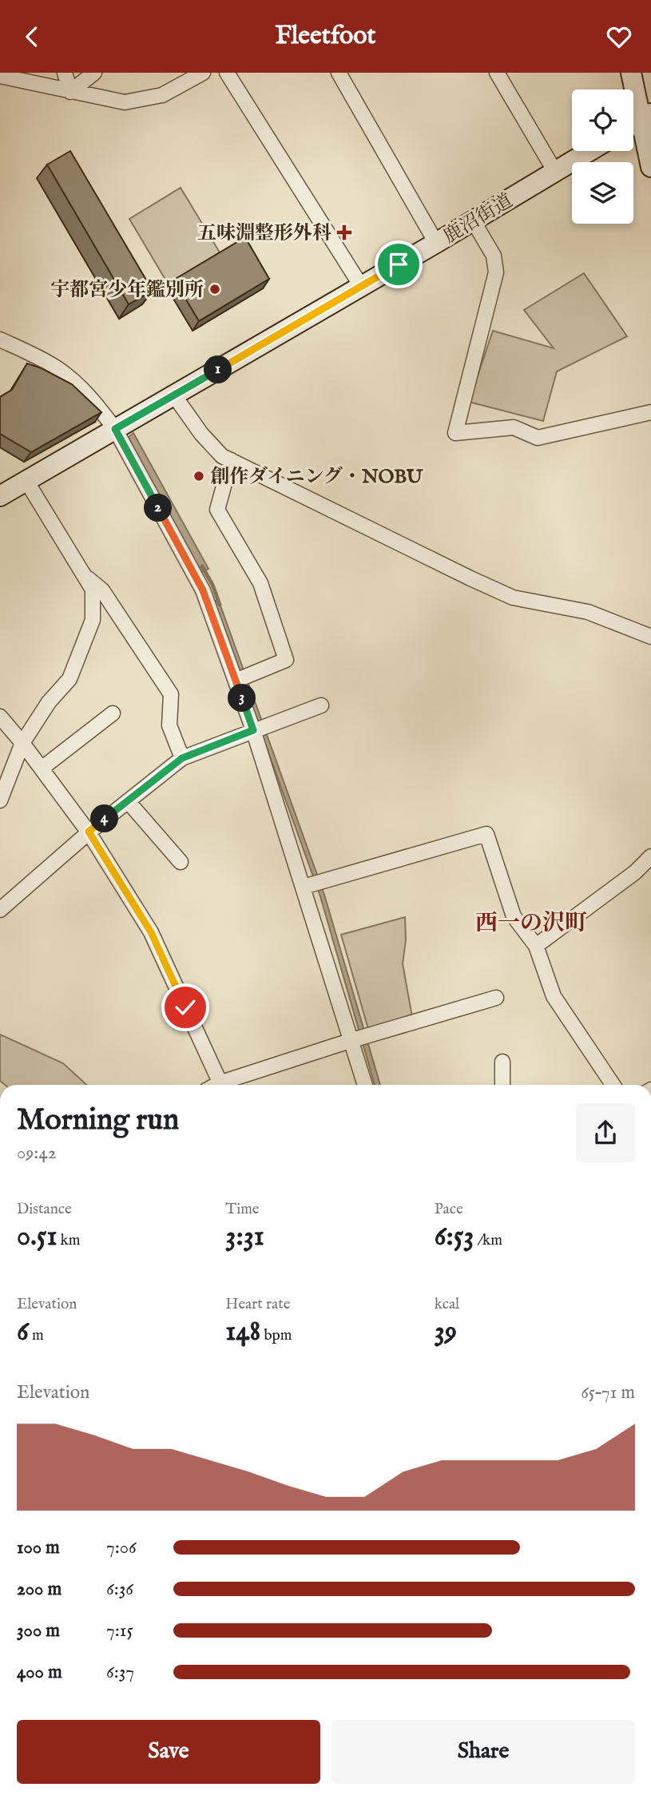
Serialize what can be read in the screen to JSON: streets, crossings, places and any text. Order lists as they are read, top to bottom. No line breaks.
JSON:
{"streets":{"street":["鹿沼街道"]},"districts":["西一の沢町"],"places":{"health":["五味淵整形外科"],"other":["宇都宮少年鑑別所","創作ダイニング・NOBU"]},"page":{"header":"Fleetfoot","pins":["1","2","3","4"],"heading":["Morning run","09:42"],"stats":[["Distance","0.51 km"],["Time","3:31"],["Pace","6:53 /km"],["Elevation","6 m"],["Heart rate","148 bpm"],["kcal","39"]],"chart":["Elevation","65–71 m"],"list":[{"name":"100 m","note":"7:06"},{"name":"200 m","note":"6:36"},{"name":"300 m","note":"7:15"},{"name":"400 m","note":"6:37"}],"buttons":["Save","Share"]}}
